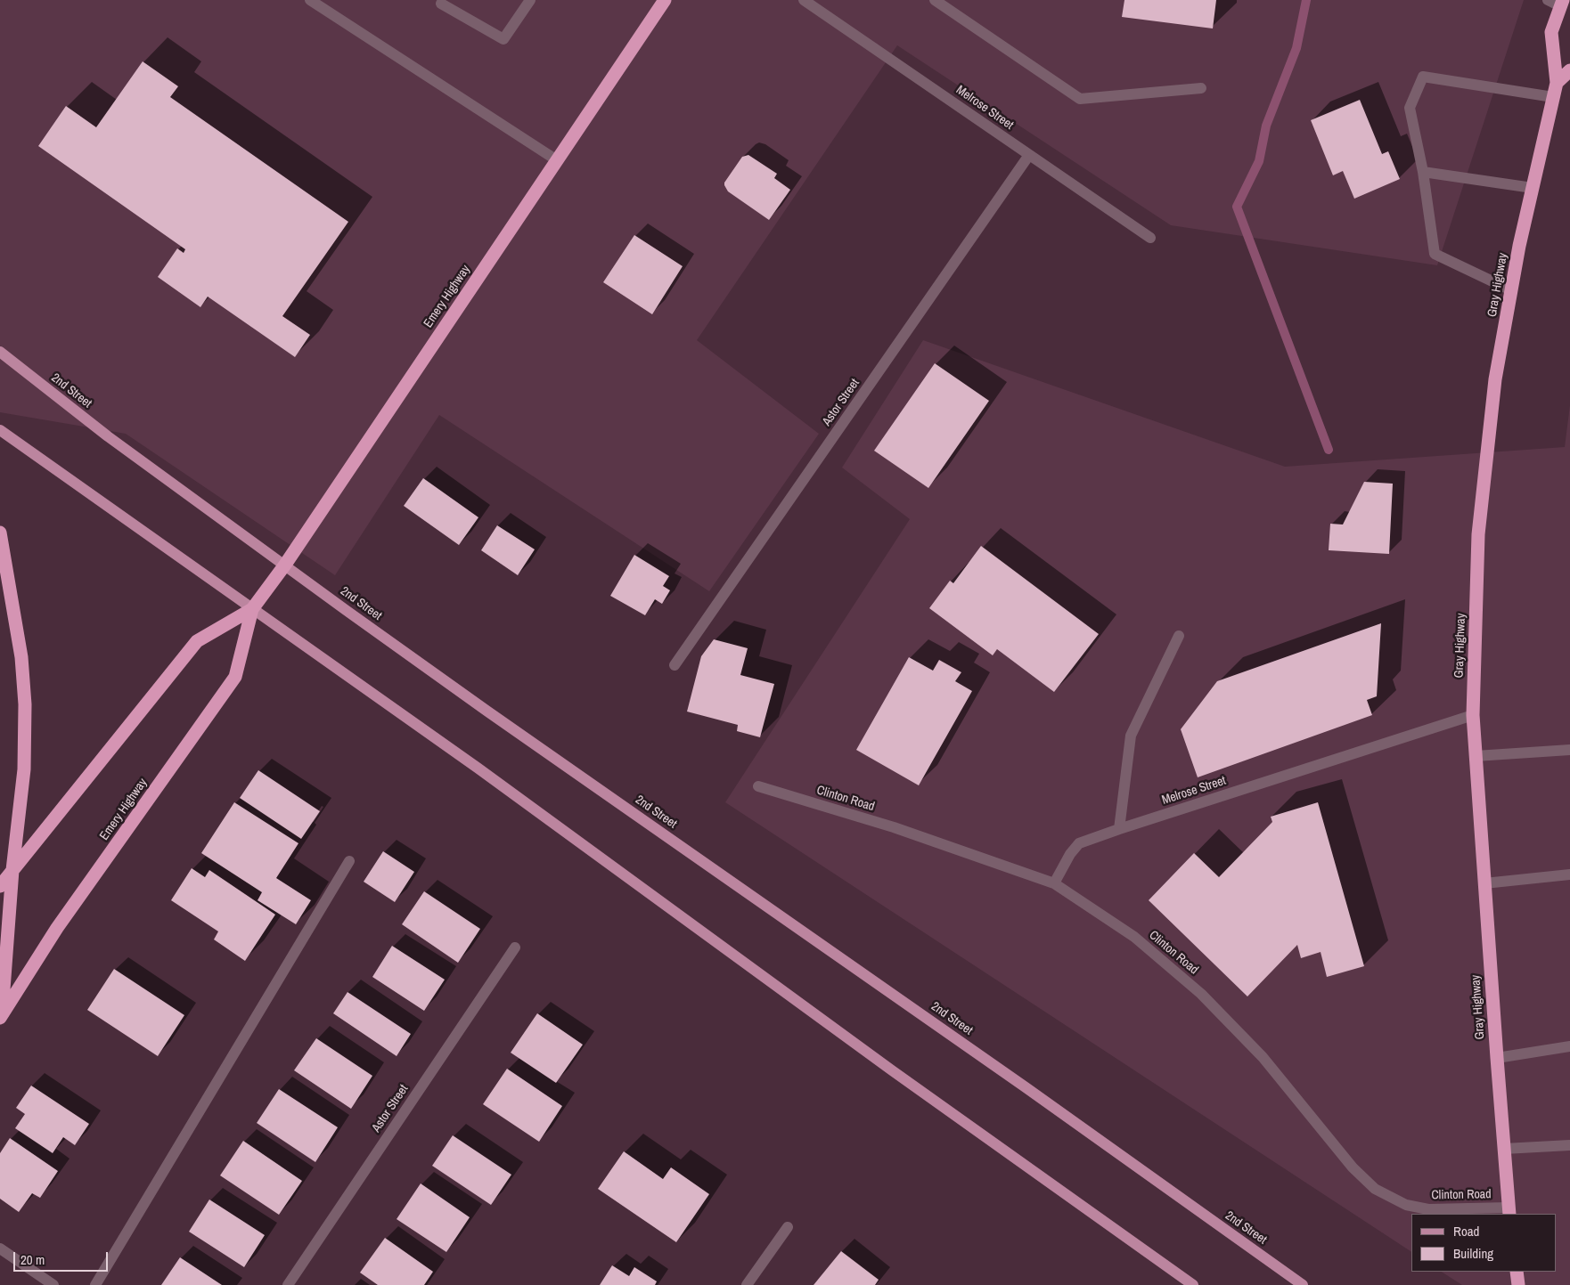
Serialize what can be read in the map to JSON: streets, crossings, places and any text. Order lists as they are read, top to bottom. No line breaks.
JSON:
{"streets":{"highway":["Gray Highway","Emery Highway"],"main road":["2nd Street"],"street":["Melrose Street","Astor Street","Clinton Road"]},"crossings":[["Melrose Street","Gray Highway"],["Melrose Street","Astor Street"],["Melrose Street","Clinton Road"],["Gray Highway","Clinton Road"],["Emery Highway","2nd Street"]],"legend":["Road","Building"],"scale_bar":"20 m"}
